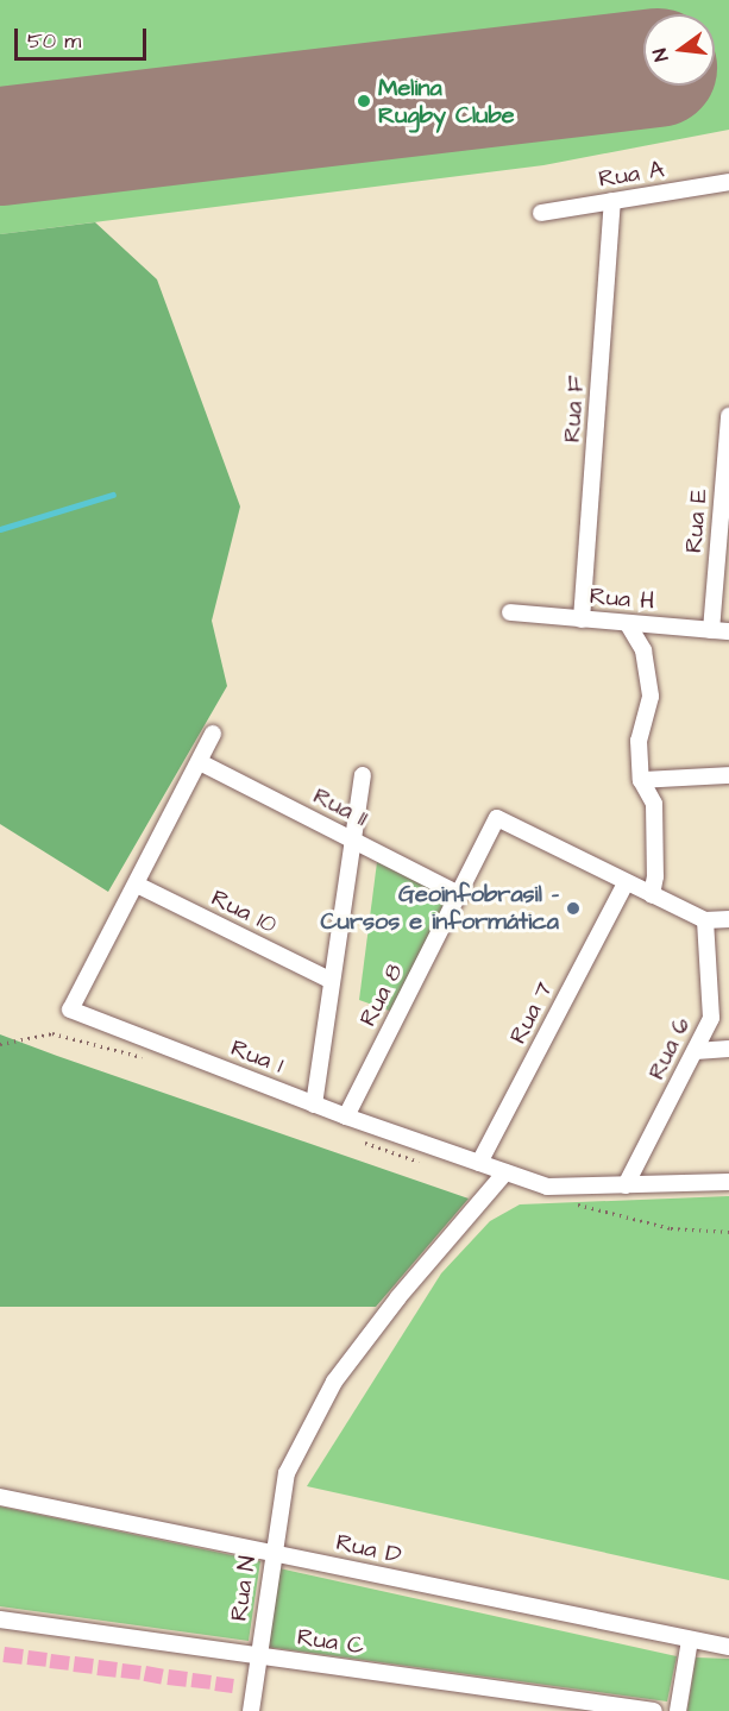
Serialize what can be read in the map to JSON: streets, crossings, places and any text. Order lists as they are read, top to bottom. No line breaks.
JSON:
{"streets":{"street":["Rua A","Rua F","Rua E","Rua H","Rua 11","Rua 10","Rua 8","Rua 7","Rua 6","Rua 1","Rua D","Rua N","Rua C"]},"crossings":[["Rua A","Rua F"],["Rua F","Rua H"],["Rua E","Rua H"],["Rua 11","Rua 8"],["Rua 11","Rua 1"],["Rua 10","Rua 1"],["Rua 8","Rua 7"],["Rua 8","Rua 1"],["Rua 7","Rua 1"],["Rua 6","Rua 1"],["Rua 1","Rua N"],["Rua D","Rua N"],["Rua N","Rua C"]],"places":["Melina Rugby Clube","Geoinfobrasil - Cursos e informática"],"scale_bar":"50 m","north":"left"}
